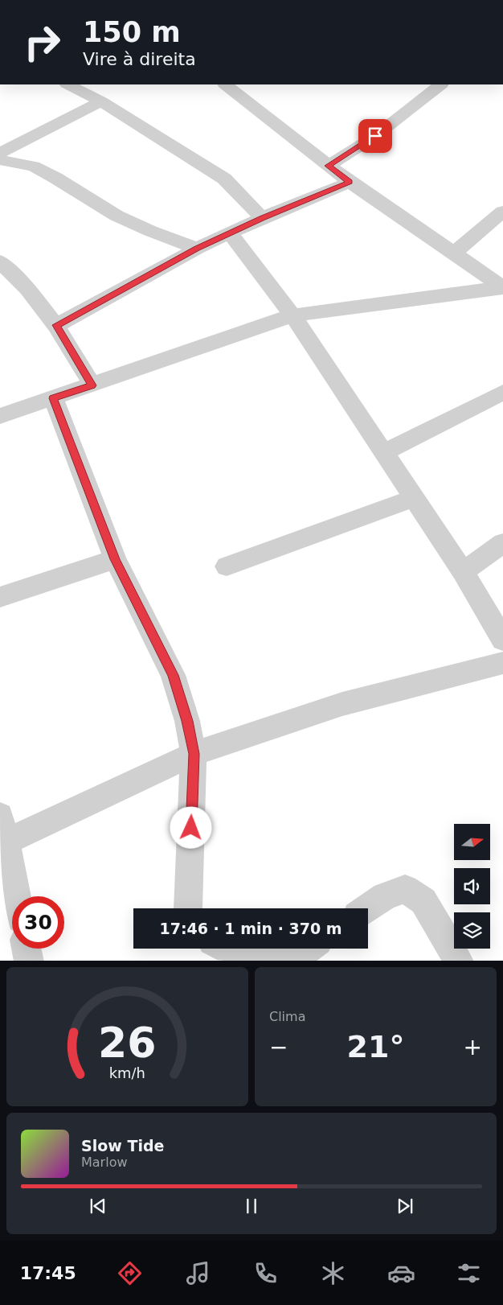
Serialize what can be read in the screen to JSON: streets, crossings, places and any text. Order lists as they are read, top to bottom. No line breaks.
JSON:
{"north":"right","page":{"turn":["150 m","Vire à direita"],"limit":"30","trip":"17:46 · 1 min · 370 m","tile":"Clima","heat":["−","21°","+"],"song":["Slow Tide","Marlow"],"tabs":"17:45","gauge":["26","km/h"]}}
